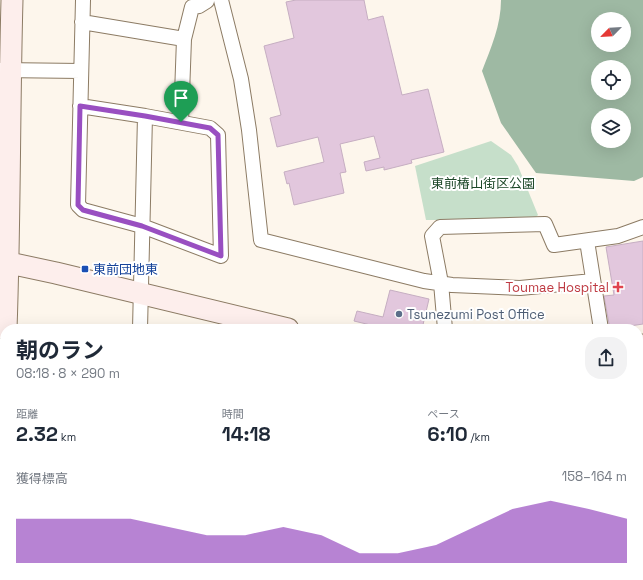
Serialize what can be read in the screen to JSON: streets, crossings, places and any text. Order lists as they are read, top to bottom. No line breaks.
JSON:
{"parks":["東前椿山街区公園"],"places":{"transit":["東前団地東"],"health":["Toumae Hospital"],"other":["Tsunezumi Post Office"]},"north":"bottom left","page":{"heading":["朝のラン","08:18 · 8 × 290 m"],"stats":[["距離","2.32 km"],["時間","14:18"],["ペース","6:10 /km"]],"chart":["獲得標高","158–164 m"]}}
